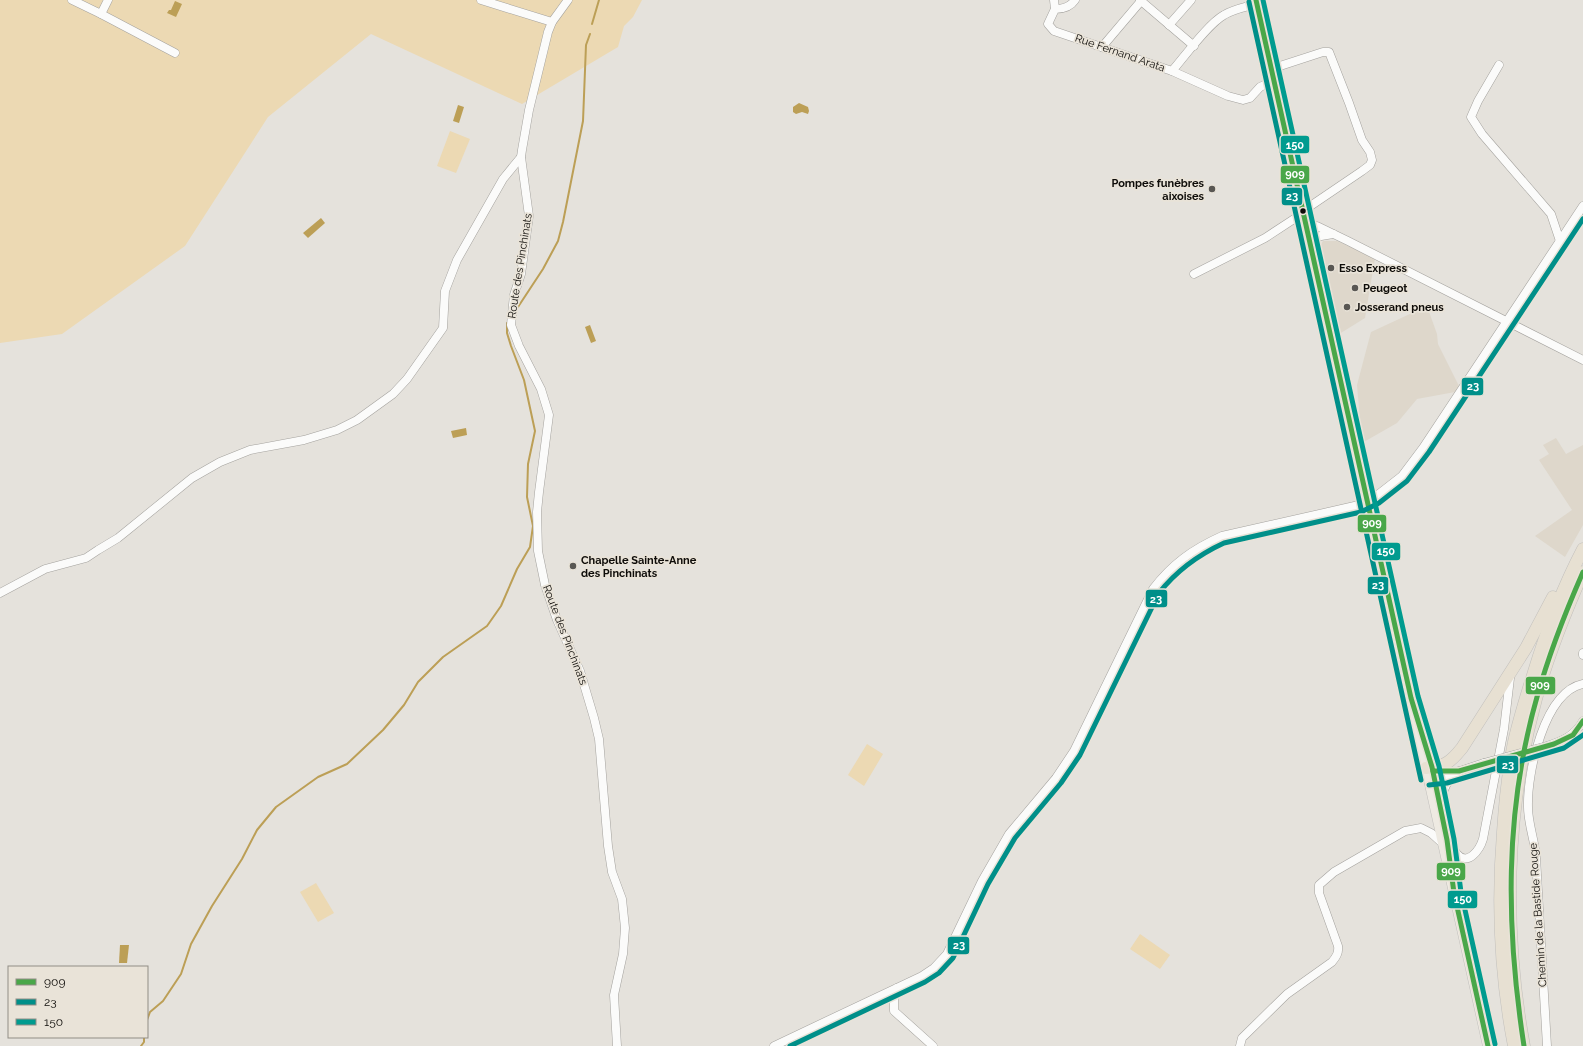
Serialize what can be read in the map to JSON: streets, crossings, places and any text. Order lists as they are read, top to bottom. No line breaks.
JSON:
{"streets":{"street":["Rue Fernand Arata","Route des Pinchinats","Chemin de la Bastide Rouge"]},"places":["Pompes funèbres aixoises","Esso Express","Peugeot","Josserand pneus","Chapelle Sainte-Anne des Pinchinats"],"lines":["transit line 909","transit line 150","transit line 23"],"legend":["909","23","150"]}
